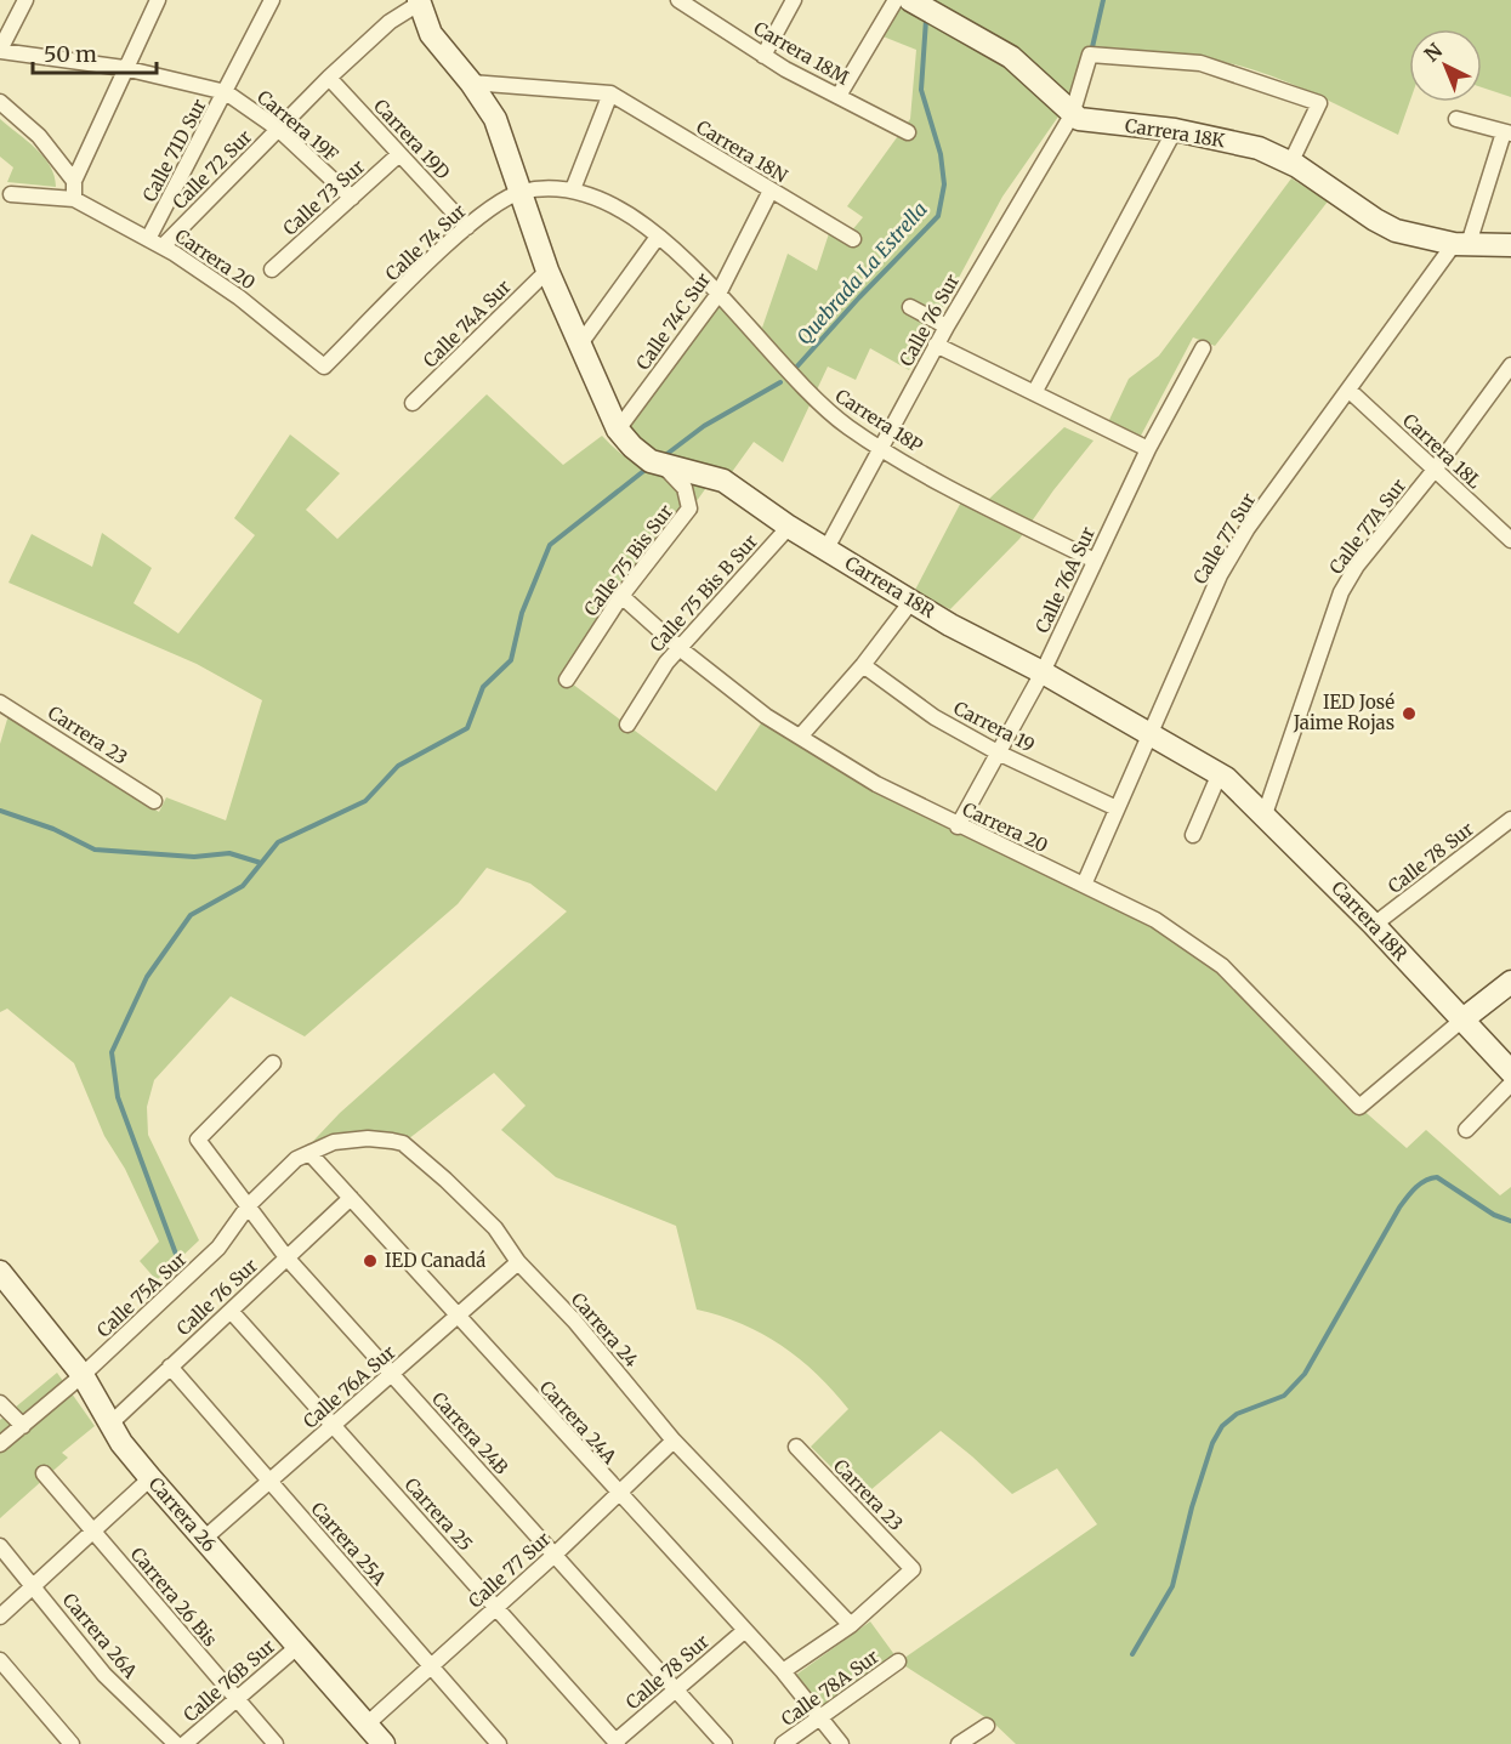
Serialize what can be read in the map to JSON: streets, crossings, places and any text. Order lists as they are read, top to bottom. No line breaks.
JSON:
{"streets":{"street":["Carrera 18M","Carrera 19F","Carrera 18K","Carrera 19D","Calle 71D Sur","Carrera 18N","Calle 72 Sur","Calle 73 Sur","Calle 74 Sur","Carrera 20","Calle 76 Sur","Calle 74C Sur","Calle 74A Sur","Carrera 18P","Carrera 18L","Calle 77A Sur","Calle 77 Sur","Calle 75 Bis Sur","Calle 76A Sur","Carrera 18R","Calle 75 Bis B Sur","Carrera 19","Carrera 23","Calle 78 Sur","Calle 75A Sur","Carrera 24","Carrera 24A","Carrera 24B","Carrera 26","Carrera 25","Carrera 25A","Carrera 26 Bis","Carrera 26A","Calle 76B Sur","Calle 78A Sur"]},"crossings":[["Carrera 19F","Calle 71D Sur"],["Carrera 19F","Calle 72 Sur"],["Carrera 19F","Calle 73 Sur"],["Carrera 18K","Calle 76 Sur"],["Carrera 18K","Calle 77 Sur"],["Carrera 19D","Calle 72 Sur"],["Carrera 19D","Calle 73 Sur"],["Carrera 19D","Calle 74 Sur"],["Calle 71D Sur","Calle 72 Sur"],["Calle 71D Sur","Carrera 20"],["Carrera 18N","Calle 74C Sur"],["Calle 72 Sur","Carrera 20"],["Calle 72 Sur","Carrera 18R"],["Calle 74 Sur","Carrera 20"],["Calle 74 Sur","Carrera 18P"],["Calle 74 Sur","Carrera 18R"],["Carrera 20","Calle 77 Sur"],["Carrera 20","Calle 75 Bis Sur"],["Carrera 20","Calle 76A Sur"],["Carrera 20","Carrera 18R"],["Carrera 20","Calle 75 Bis B Sur"],["Calle 76 Sur","Carrera 18P"],["Calle 76 Sur","Carrera 18R"],["Calle 76 Sur","Carrera 24A"],["Calle 76 Sur","Carrera 24B"],["Calle 76 Sur","Carrera 26"],["Calle 76 Sur","Carrera 25"],["Calle 76 Sur","Carrera 25A"],["Calle 74C Sur","Carrera 18P"],["Calle 74C Sur","Carrera 18R"],["Calle 74A Sur","Carrera 18R"],["Carrera 18P","Calle 76A Sur"],["Carrera 18L","Calle 77A Sur"],["Carrera 18L","Calle 77 Sur"],["Calle 77A Sur","Carrera 18R"],["Calle 77 Sur","Carrera 18R"],["Calle 77 Sur","Carrera 19"],["Calle 77 Sur","Carrera 24"],["Calle 77 Sur","Carrera 24A"],["Calle 77 Sur","Carrera 24B"],["Calle 77 Sur","Carrera 26"],["Calle 77 Sur","Carrera 25"],["Calle 77 Sur","Carrera 25A"],["Calle 75 Bis Sur","Carrera 18R"],["Calle 76A Sur","Carrera 18R"],["Calle 76A Sur","Carrera 19"],["Calle 76A Sur","Carrera 24"],["Calle 76A Sur","Carrera 24A"],["Calle 76A Sur","Carrera 24B"],["Calle 76A Sur","Carrera 26"],["Calle 76A Sur","Carrera 25"],["Calle 76A Sur","Carrera 25A"],["Carrera 18R","Calle 75 Bis B Sur"],["Carrera 18R","Calle 78 Sur"],["Carrera 23","Carrera 24"],["Calle 78 Sur","Carrera 24A"],["Calle 78 Sur","Carrera 24B"],["Calle 78 Sur","Carrera 25"],["Calle 75A Sur","Carrera 24"],["Calle 75A Sur","Carrera 24A"],["Calle 75A Sur","Carrera 24B"],["Calle 75A Sur","Carrera 26"],["Carrera 24","Carrera 24A"],["Carrera 24A","Calle 78A Sur"],["Carrera 26","Calle 76B Sur"],["Carrera 26 Bis","Calle 76B Sur"]],"water":["Quebrada La Estrella"],"places":["IED José Jaime Rojas","IED Canadá"],"scale_bar":"50 m","north":"top left"}
